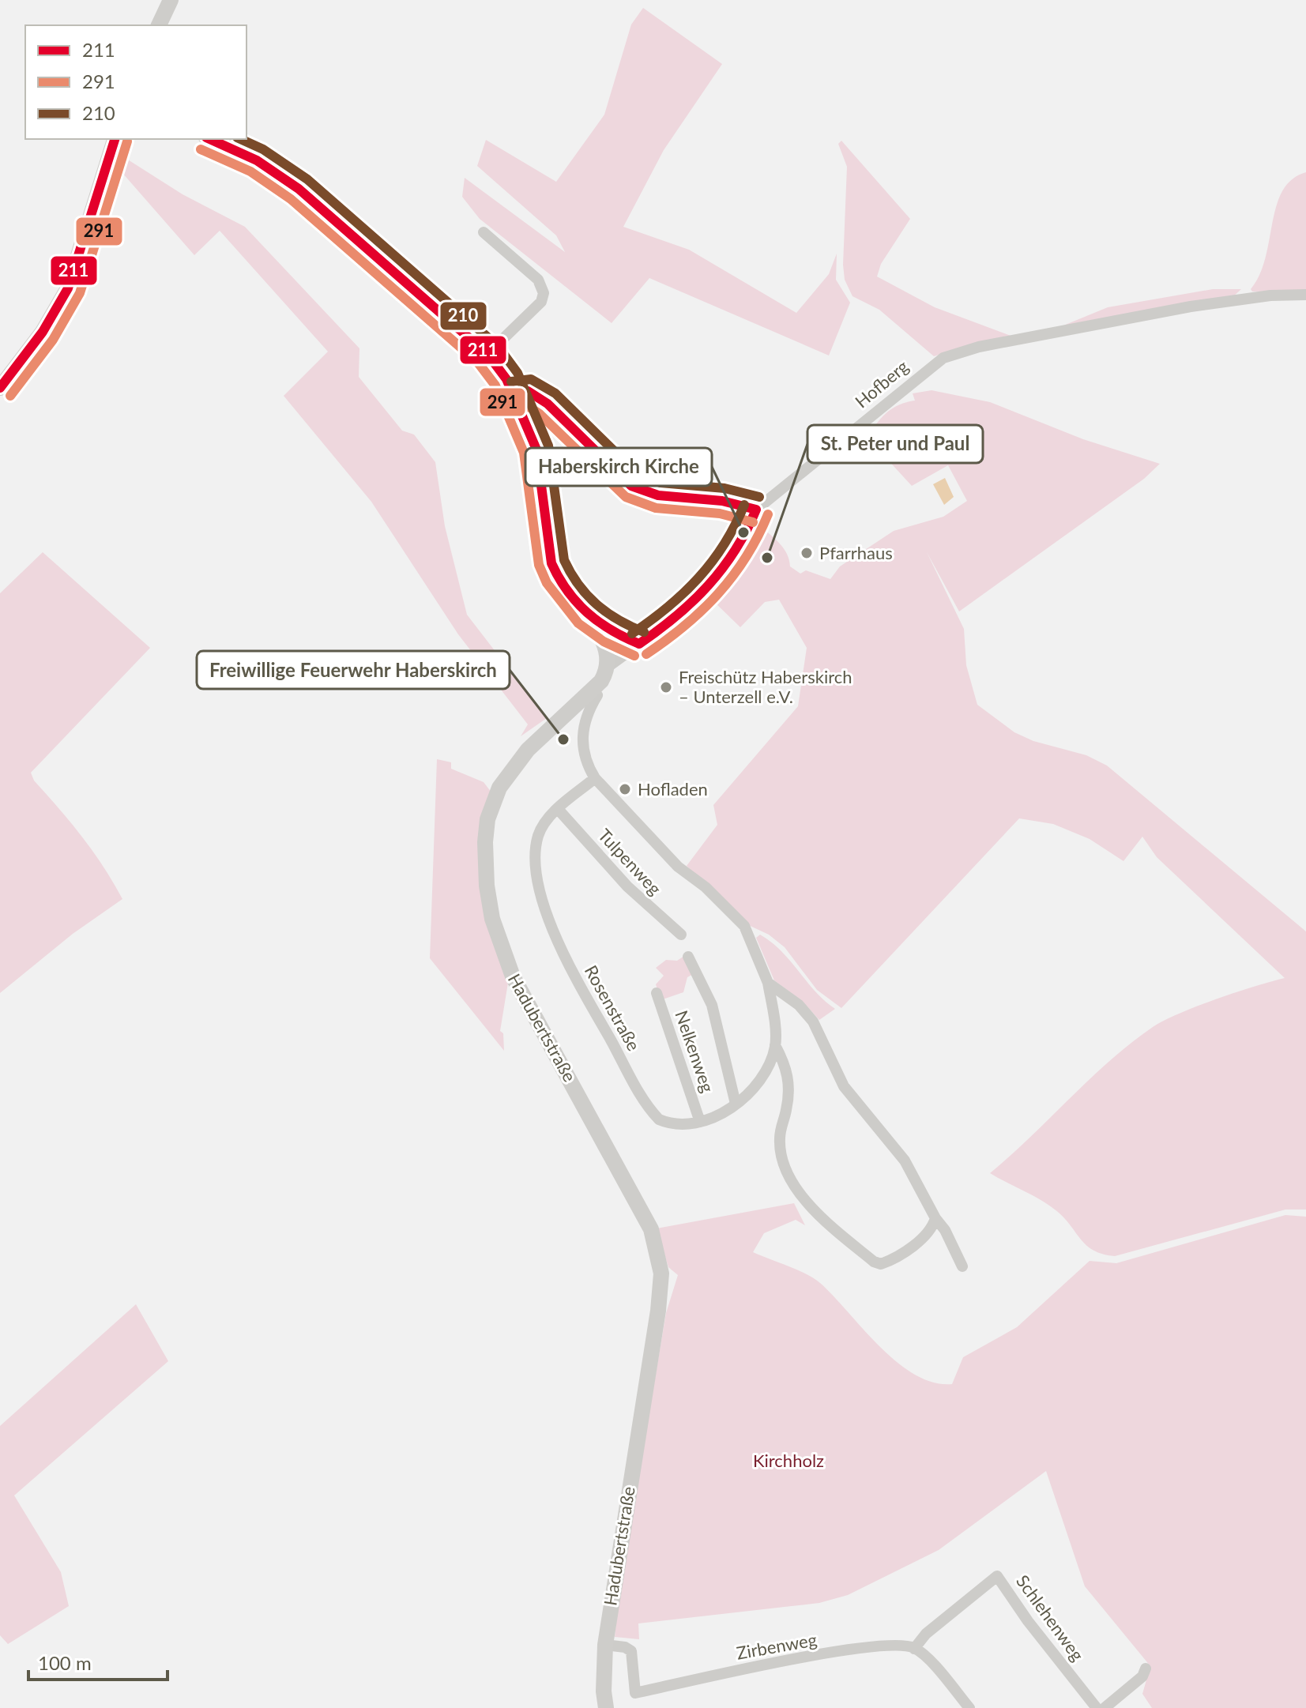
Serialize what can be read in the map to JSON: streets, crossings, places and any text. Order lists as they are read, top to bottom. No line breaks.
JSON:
{"streets":{"street":["Hofberg","Tulpenweg","Rosenstraße","Hadubertstraße","Nelkenweg","Schlehenweg","Zirbenweg"]},"crossings":[["Tulpenweg","Rosenstraße"],["Rosenstraße","Hadubertstraße"],["Rosenstraße","Nelkenweg"],["Hadubertstraße","Zirbenweg"],["Schlehenweg","Zirbenweg"]],"parks":["Kirchholz"],"places":["Haberskirch Kirche","Pfarrhaus","St. Peter und Paul","Freischütz Haberskirch – Unterzell e.V.","Freiwillige Feuerwehr Haberskirch","Hofladen"],"lines":["transit line 211","transit line 210","transit line 291"],"legend":["211","291","210"],"scale_bar":"100 m"}
